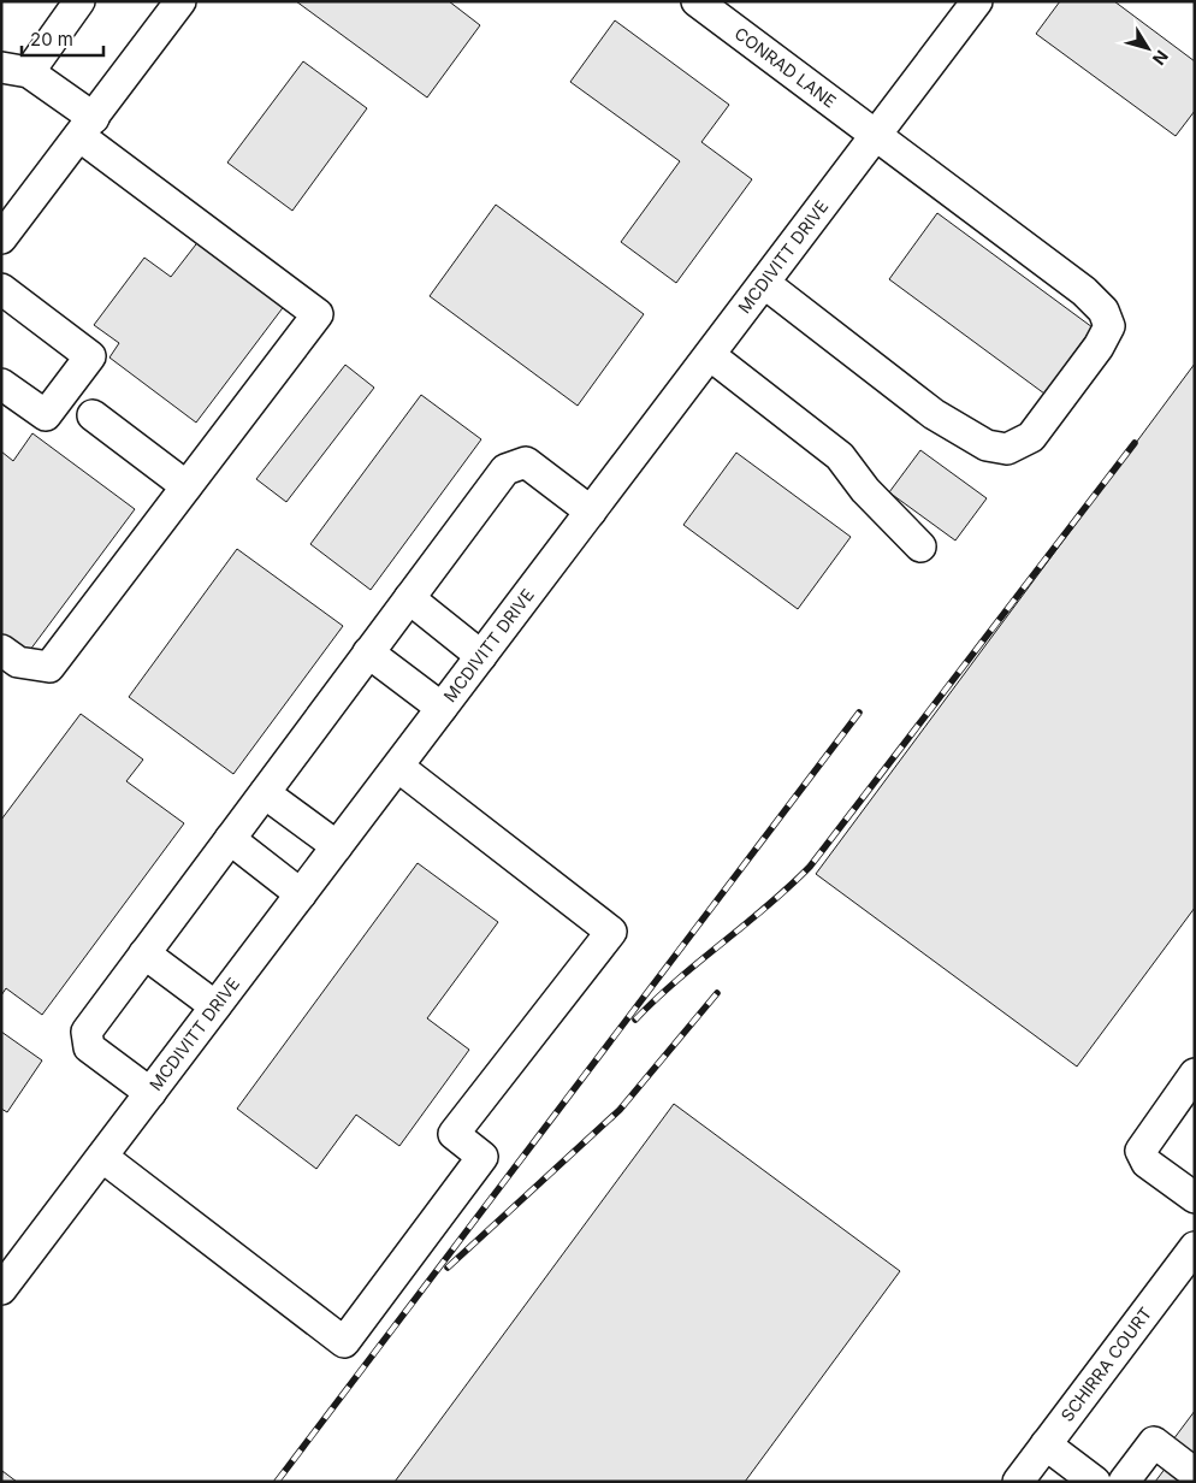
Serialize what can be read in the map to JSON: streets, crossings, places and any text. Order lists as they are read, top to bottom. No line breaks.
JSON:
{"streets":{"street":["CONRAD LANE","MCDIVITT DRIVE","SCHIRRA COURT"]},"crossings":[["CONRAD LANE","MCDIVITT DRIVE"]],"scale_bar":"20 m","north":"bottom right"}
